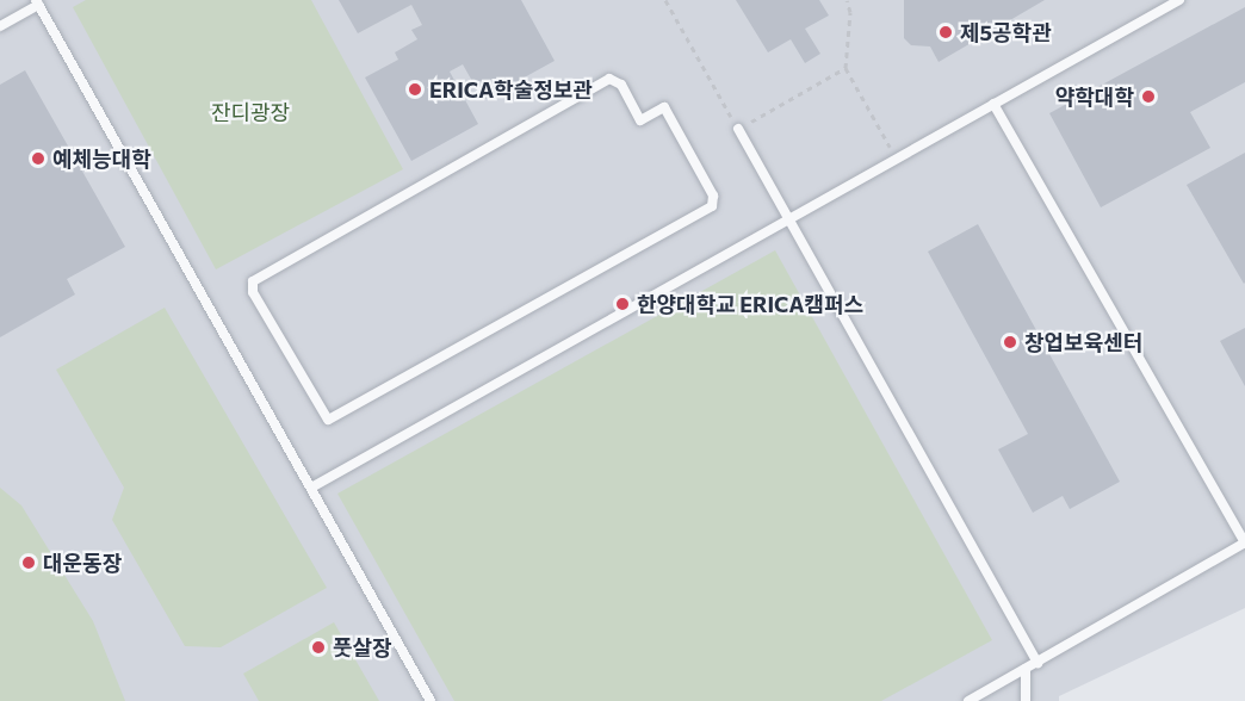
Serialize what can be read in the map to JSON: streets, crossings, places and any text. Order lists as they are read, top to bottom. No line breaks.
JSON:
{"parks":["잔디광장"],"places":["제5공학관","ERICA학술정보관","약학대학","예체능대학","한양대학교 ERICA캠퍼스","창업보육센터","대운동장","풋살장"]}
